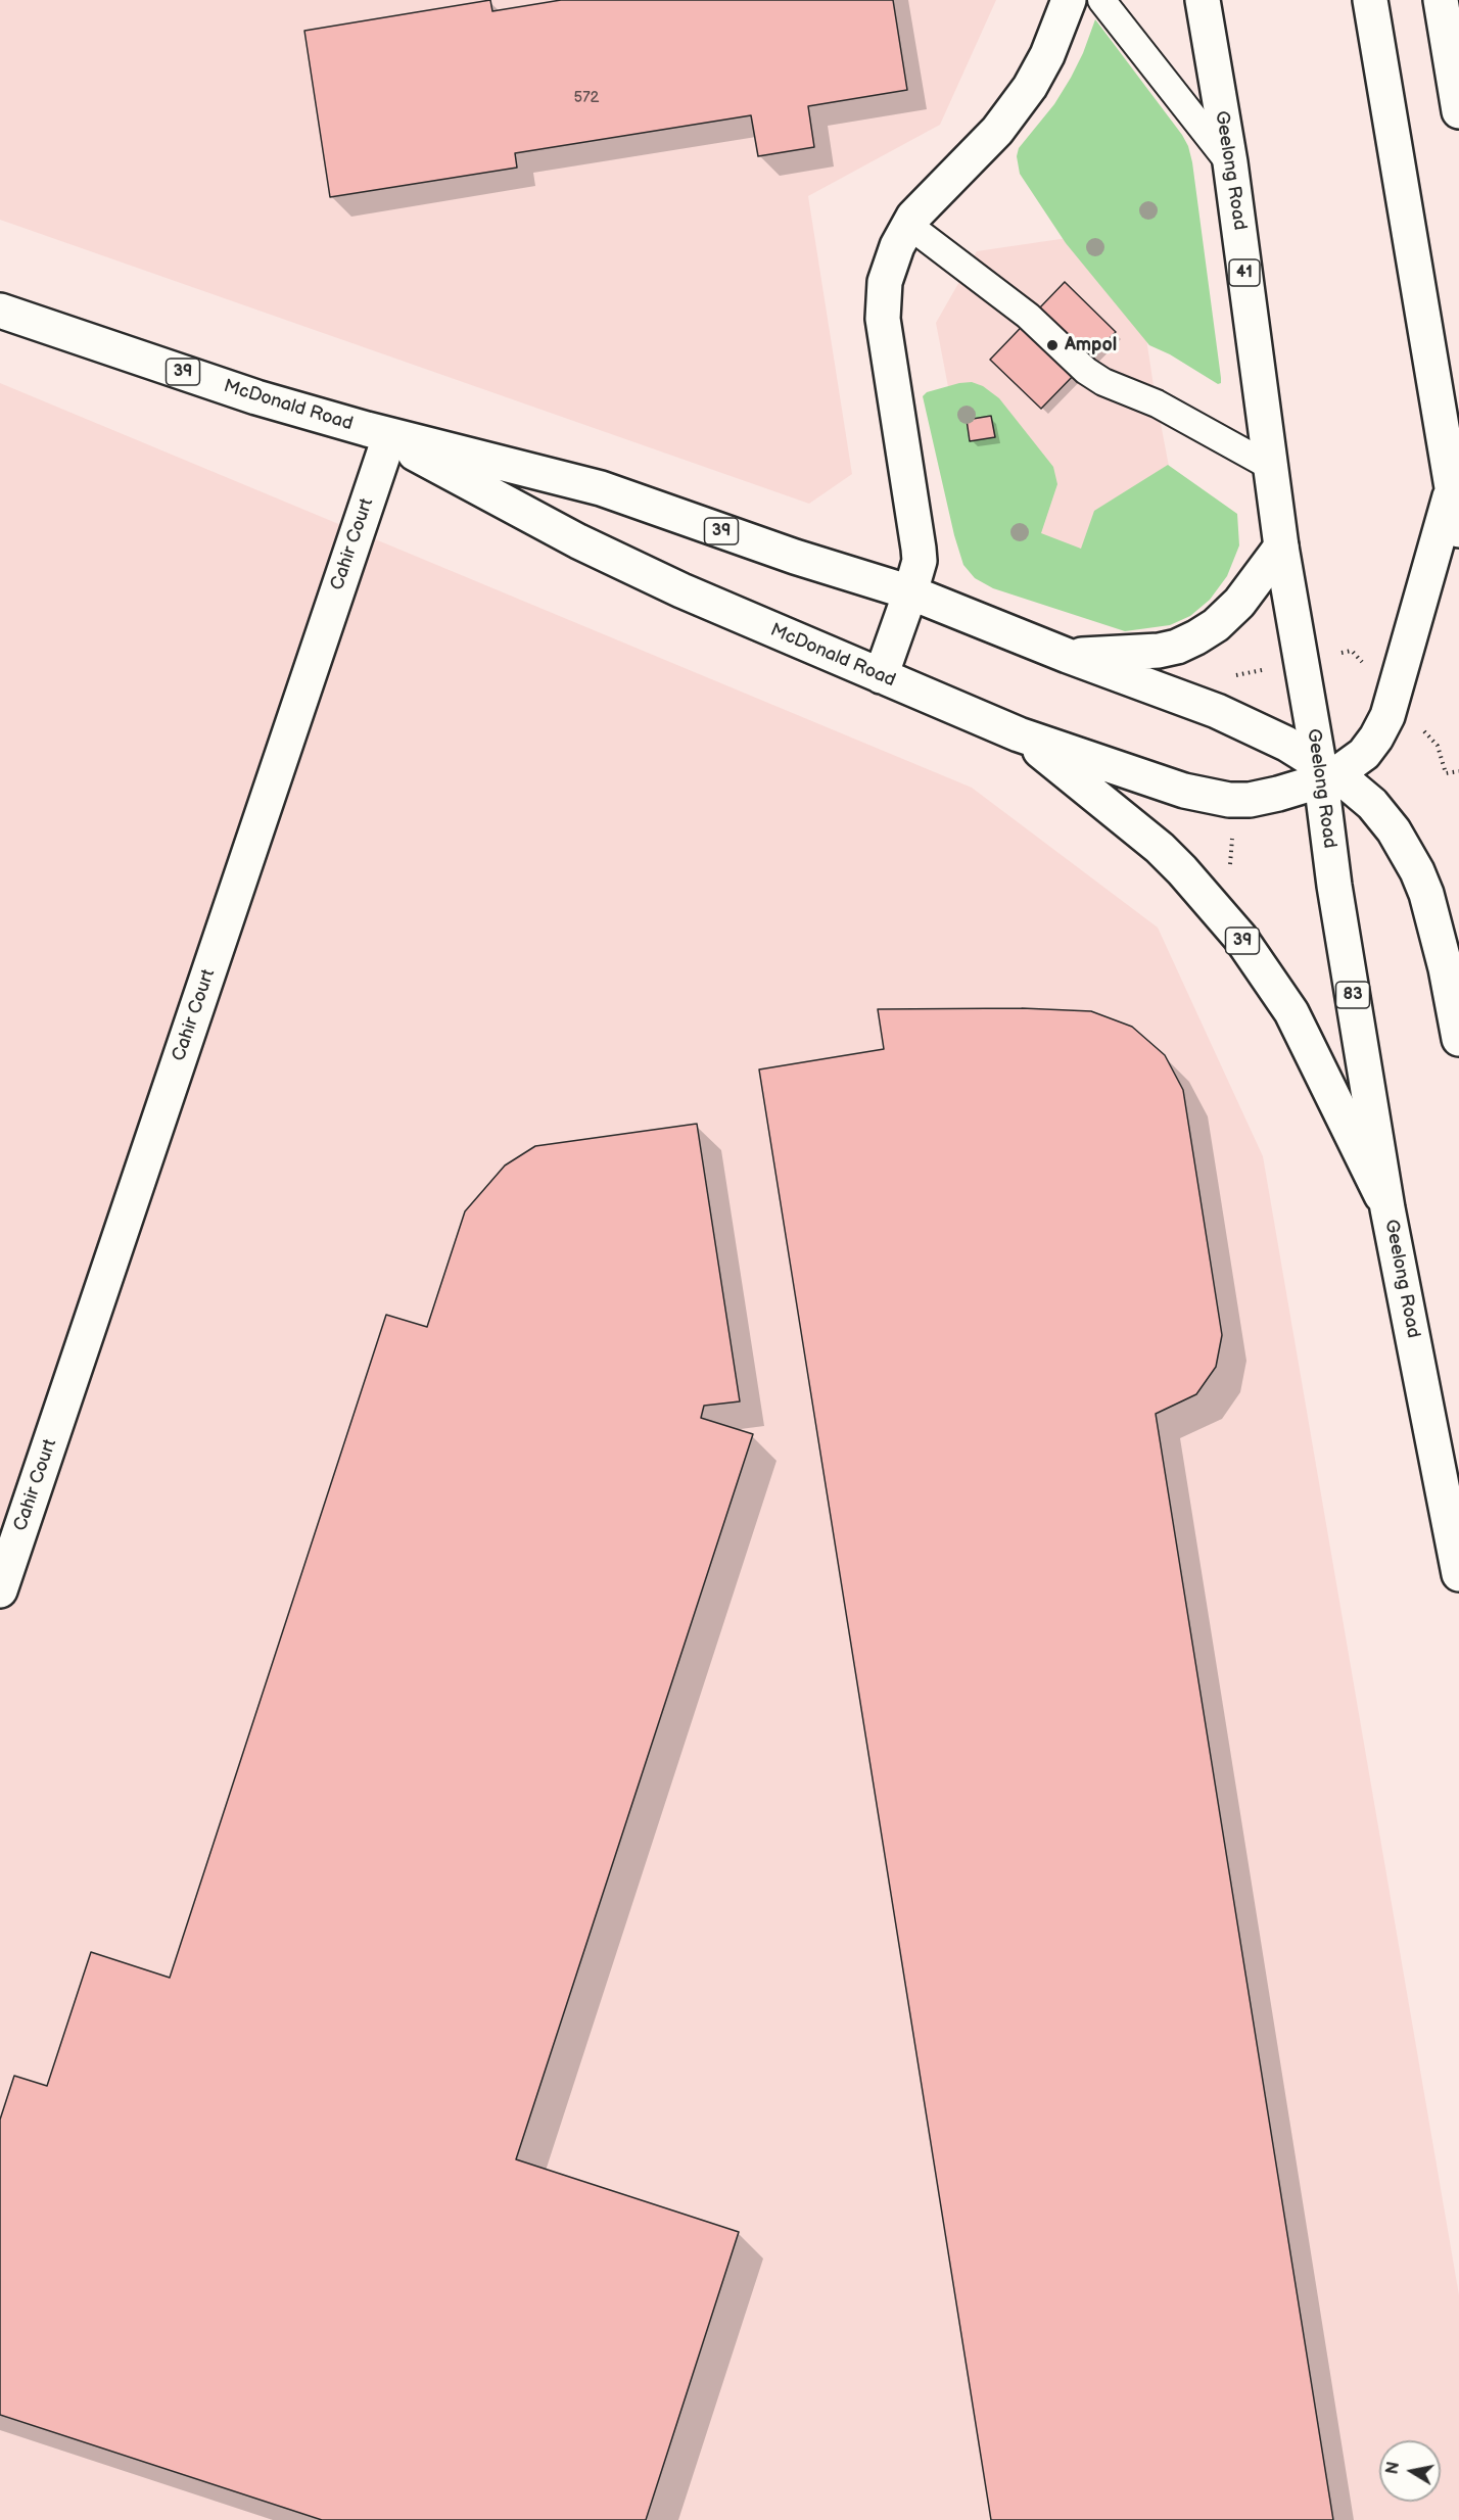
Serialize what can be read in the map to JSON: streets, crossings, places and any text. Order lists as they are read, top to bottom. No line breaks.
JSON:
{"streets":{"main road":["Geelong Road","41","39","McDonald Road","Cahir Court","83"]},"crossings":[["Geelong Road","39"],["Geelong Road","McDonald Road"],["39","McDonald Road"],["McDonald Road","Cahir Court"]],"places":["Ampol"],"house_numbers":["572"],"north":"left"}
